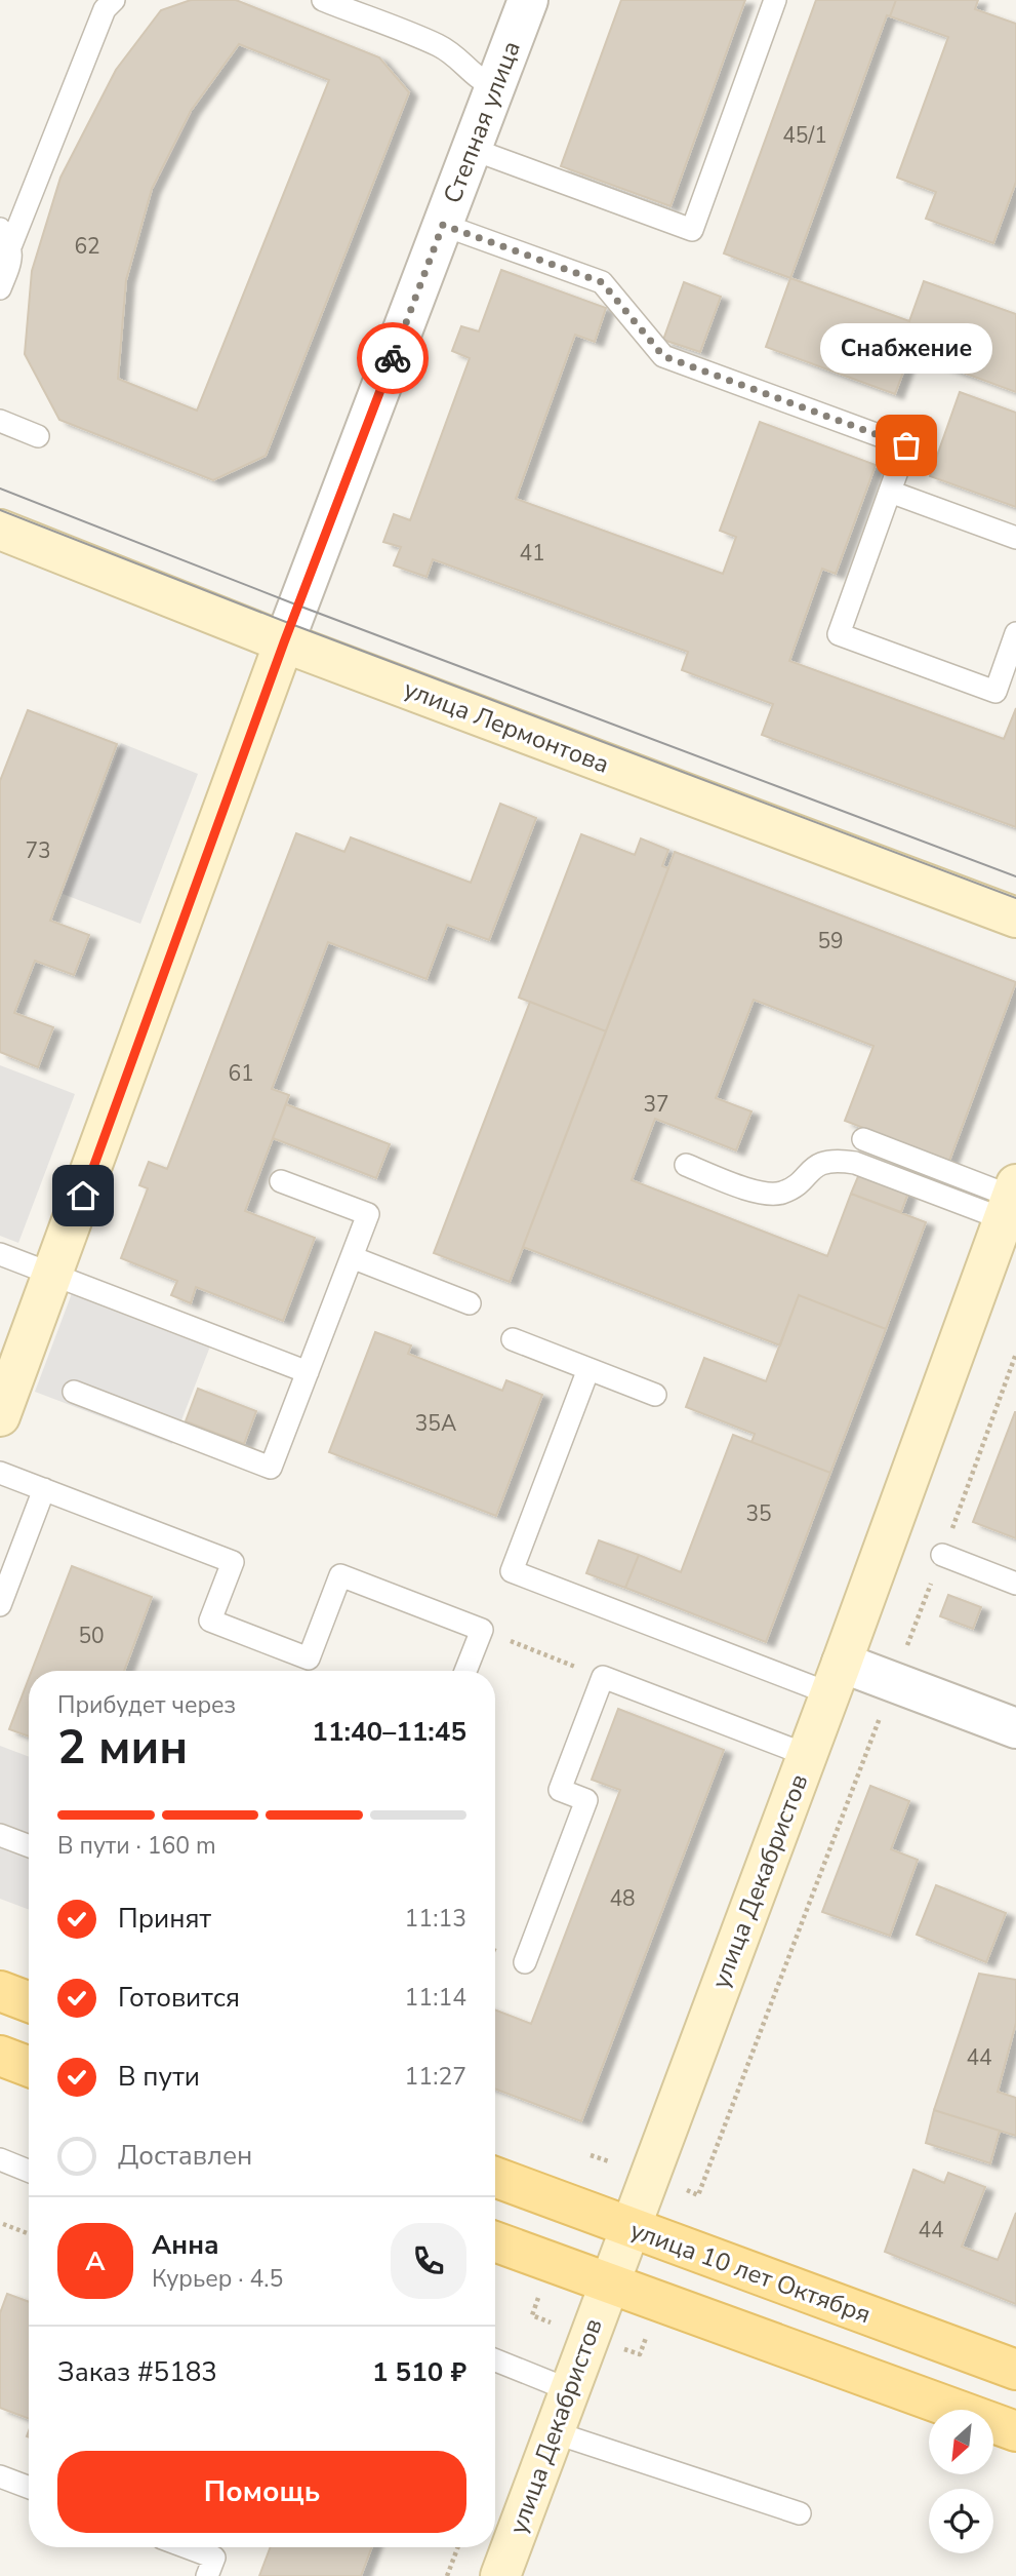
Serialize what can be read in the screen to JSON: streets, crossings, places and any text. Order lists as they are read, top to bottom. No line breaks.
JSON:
{"streets":{"main road":["улица 10 лет Октября"],"street":["Степная улица","улица Лермонтова","улица Декабристов"]},"crossings":[["Степная улица","улица Лермонтова"],["улица Декабристов","улица 10 лет Октября"]],"places":["Снабжение"],"house_numbers":["45/1","62","41","73","59","61","37","35А","35","50","48","44","44"],"north":"bottom left","page":{"bubble":"Снабжение","heading":["2 мин","Прибудет через","11:40–11:45"],"panel":["Анна","Курьер · 4.5","Заказ #5183","1 510 ₽"],"bar":"В пути · 160 m","list":[["Принят","11:13"],["Готовится","11:14"],["В пути","11:27"],"Доставлен"],"round":"А","buttons":"Помощь"}}
